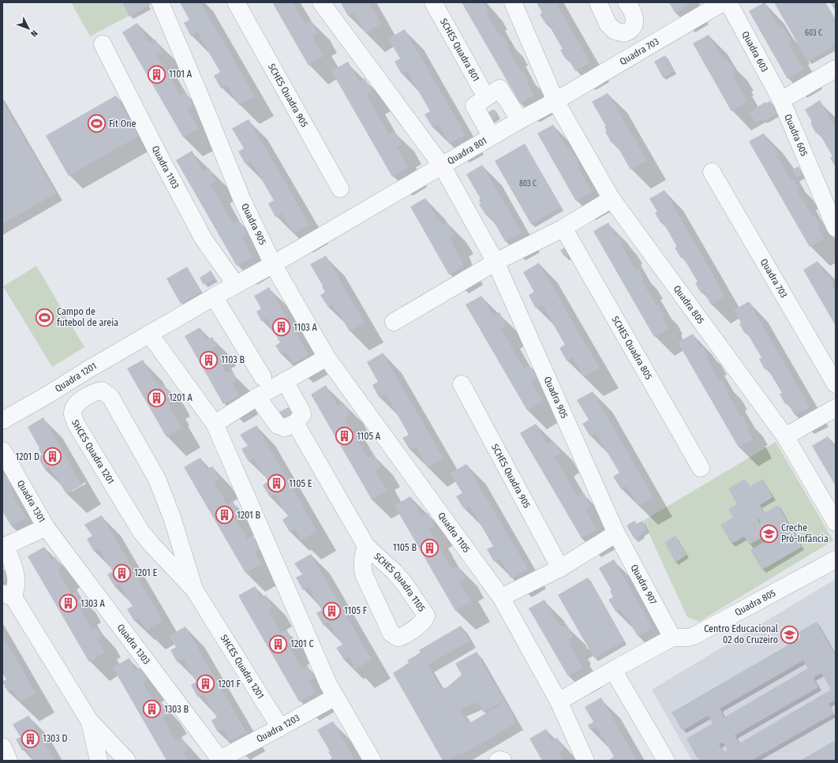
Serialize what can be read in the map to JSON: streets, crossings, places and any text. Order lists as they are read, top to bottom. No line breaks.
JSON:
{"streets":{"street":["SCHES Quadra 801","Quadra 603","Quadra 703","SCHES Quadra 905","Quadra 605","Quadra 801","Quadra 1103","Quadra 905","Quadra 805","SCHES Quadra 805","Quadra 1201","SHCES Quadra 1201","Quadra 1301","Quadra 1105","SCHES Quadra 1105","Quadra 907","Quadra 1303","Quadra 1203"]},"crossings":[["SCHES Quadra 801","Quadra 801"],["Quadra 603","Quadra 605"],["Quadra 703","Quadra 801"],["Quadra 801","Quadra 905"],["Quadra 905","Quadra 907"],["Quadra 805","Quadra 907"],["SHCES Quadra 1201","Quadra 1203"],["Quadra 1301","Quadra 1303"],["Quadra 1303","Quadra 1203"]],"places":{"building":["1101 A","1103 A","1103 B","1201 A","1105 A","1201 D","1105 E","1201 B","1105 B","1201 E","1303 A","1105 F","1201 C","1201 F","1303 B","1303 D"],"sports":["Fit One","Campo de futebol de areia"],"school or university":["Creche Pró-Infância","Centro Educacional 02 do Cruzeiro"]},"house_numbers":["603 C","803 C"],"north":"bottom right"}
